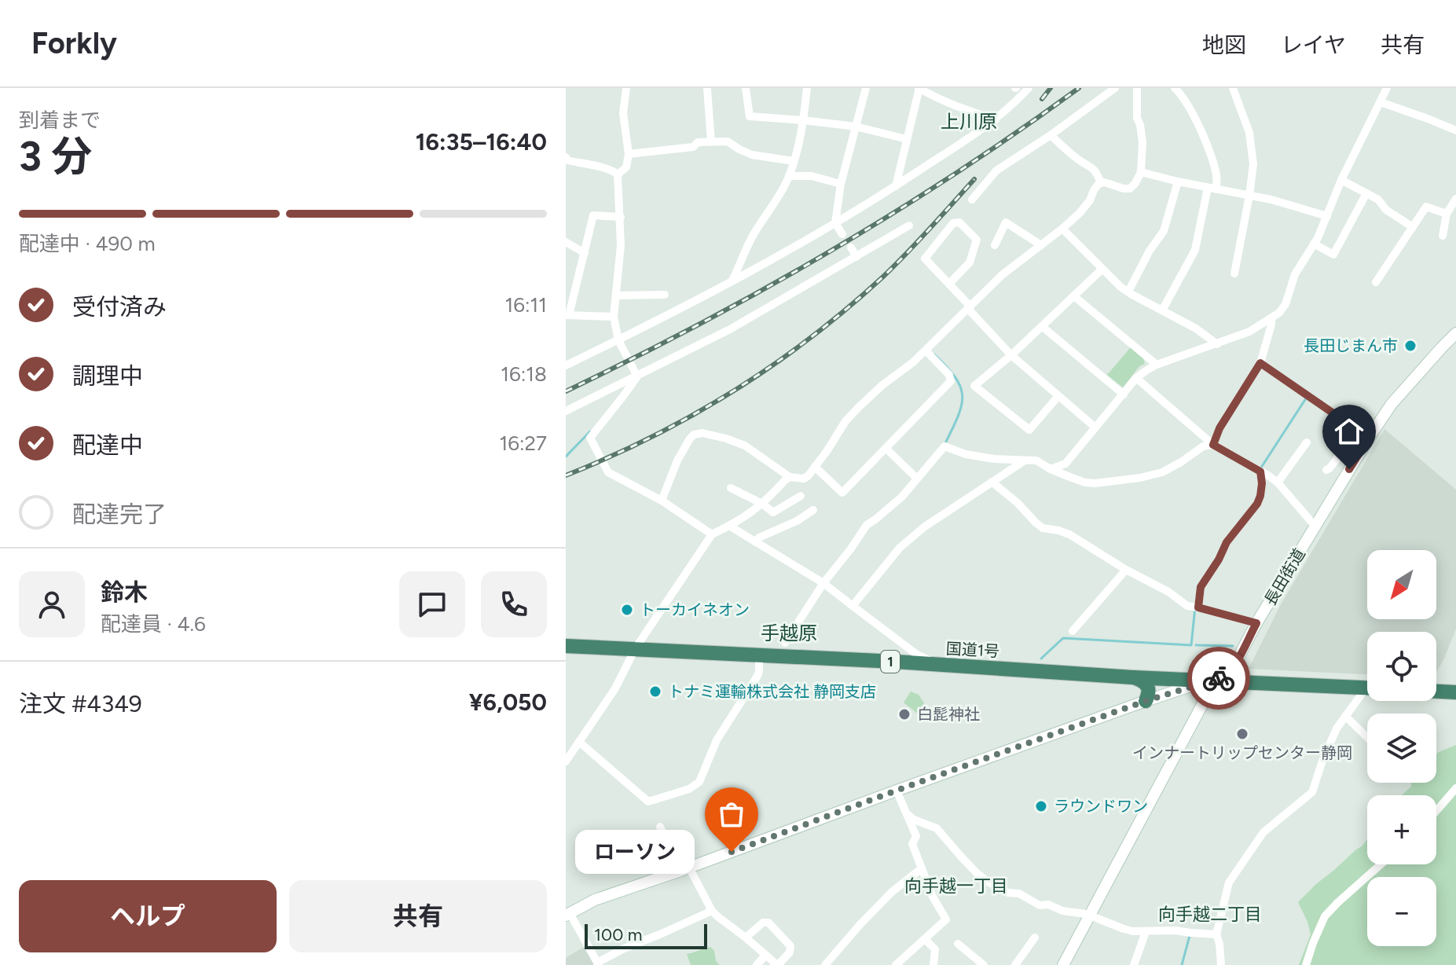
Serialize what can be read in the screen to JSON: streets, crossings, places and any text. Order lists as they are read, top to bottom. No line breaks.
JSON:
{"streets":{"highway":["国道1号","1"],"main road":["長田街道"]},"crossings":[["長田街道","国道1号"]],"districts":["上川原","手越原","向手越一丁目","向手越二丁目"],"places":["長田じまん市","トーカイネオン","トナミ運輸株式会社 静岡支店","白髭神社","インナートリップセンター静岡","ラウンドワン","ローソン"],"scale_bar":"100 m","north":"bottom left","page":{"header":"Forkly","nav":["地図","レイヤ","共有"],"heading":["3 分","到着まで","16:35–16:40"],"panel":["鈴木","配達員 · 4.6","注文 #4349","¥6,050"],"bar":"配達中 · 490 m","list":[["受付済み","16:11"],["調理中","16:18"],["配達中","16:27"],"配達完了"],"map_buttons":["+","−"],"bubble":"ローソン","buttons":["ヘルプ","共有"],"scale":"100 m"}}
